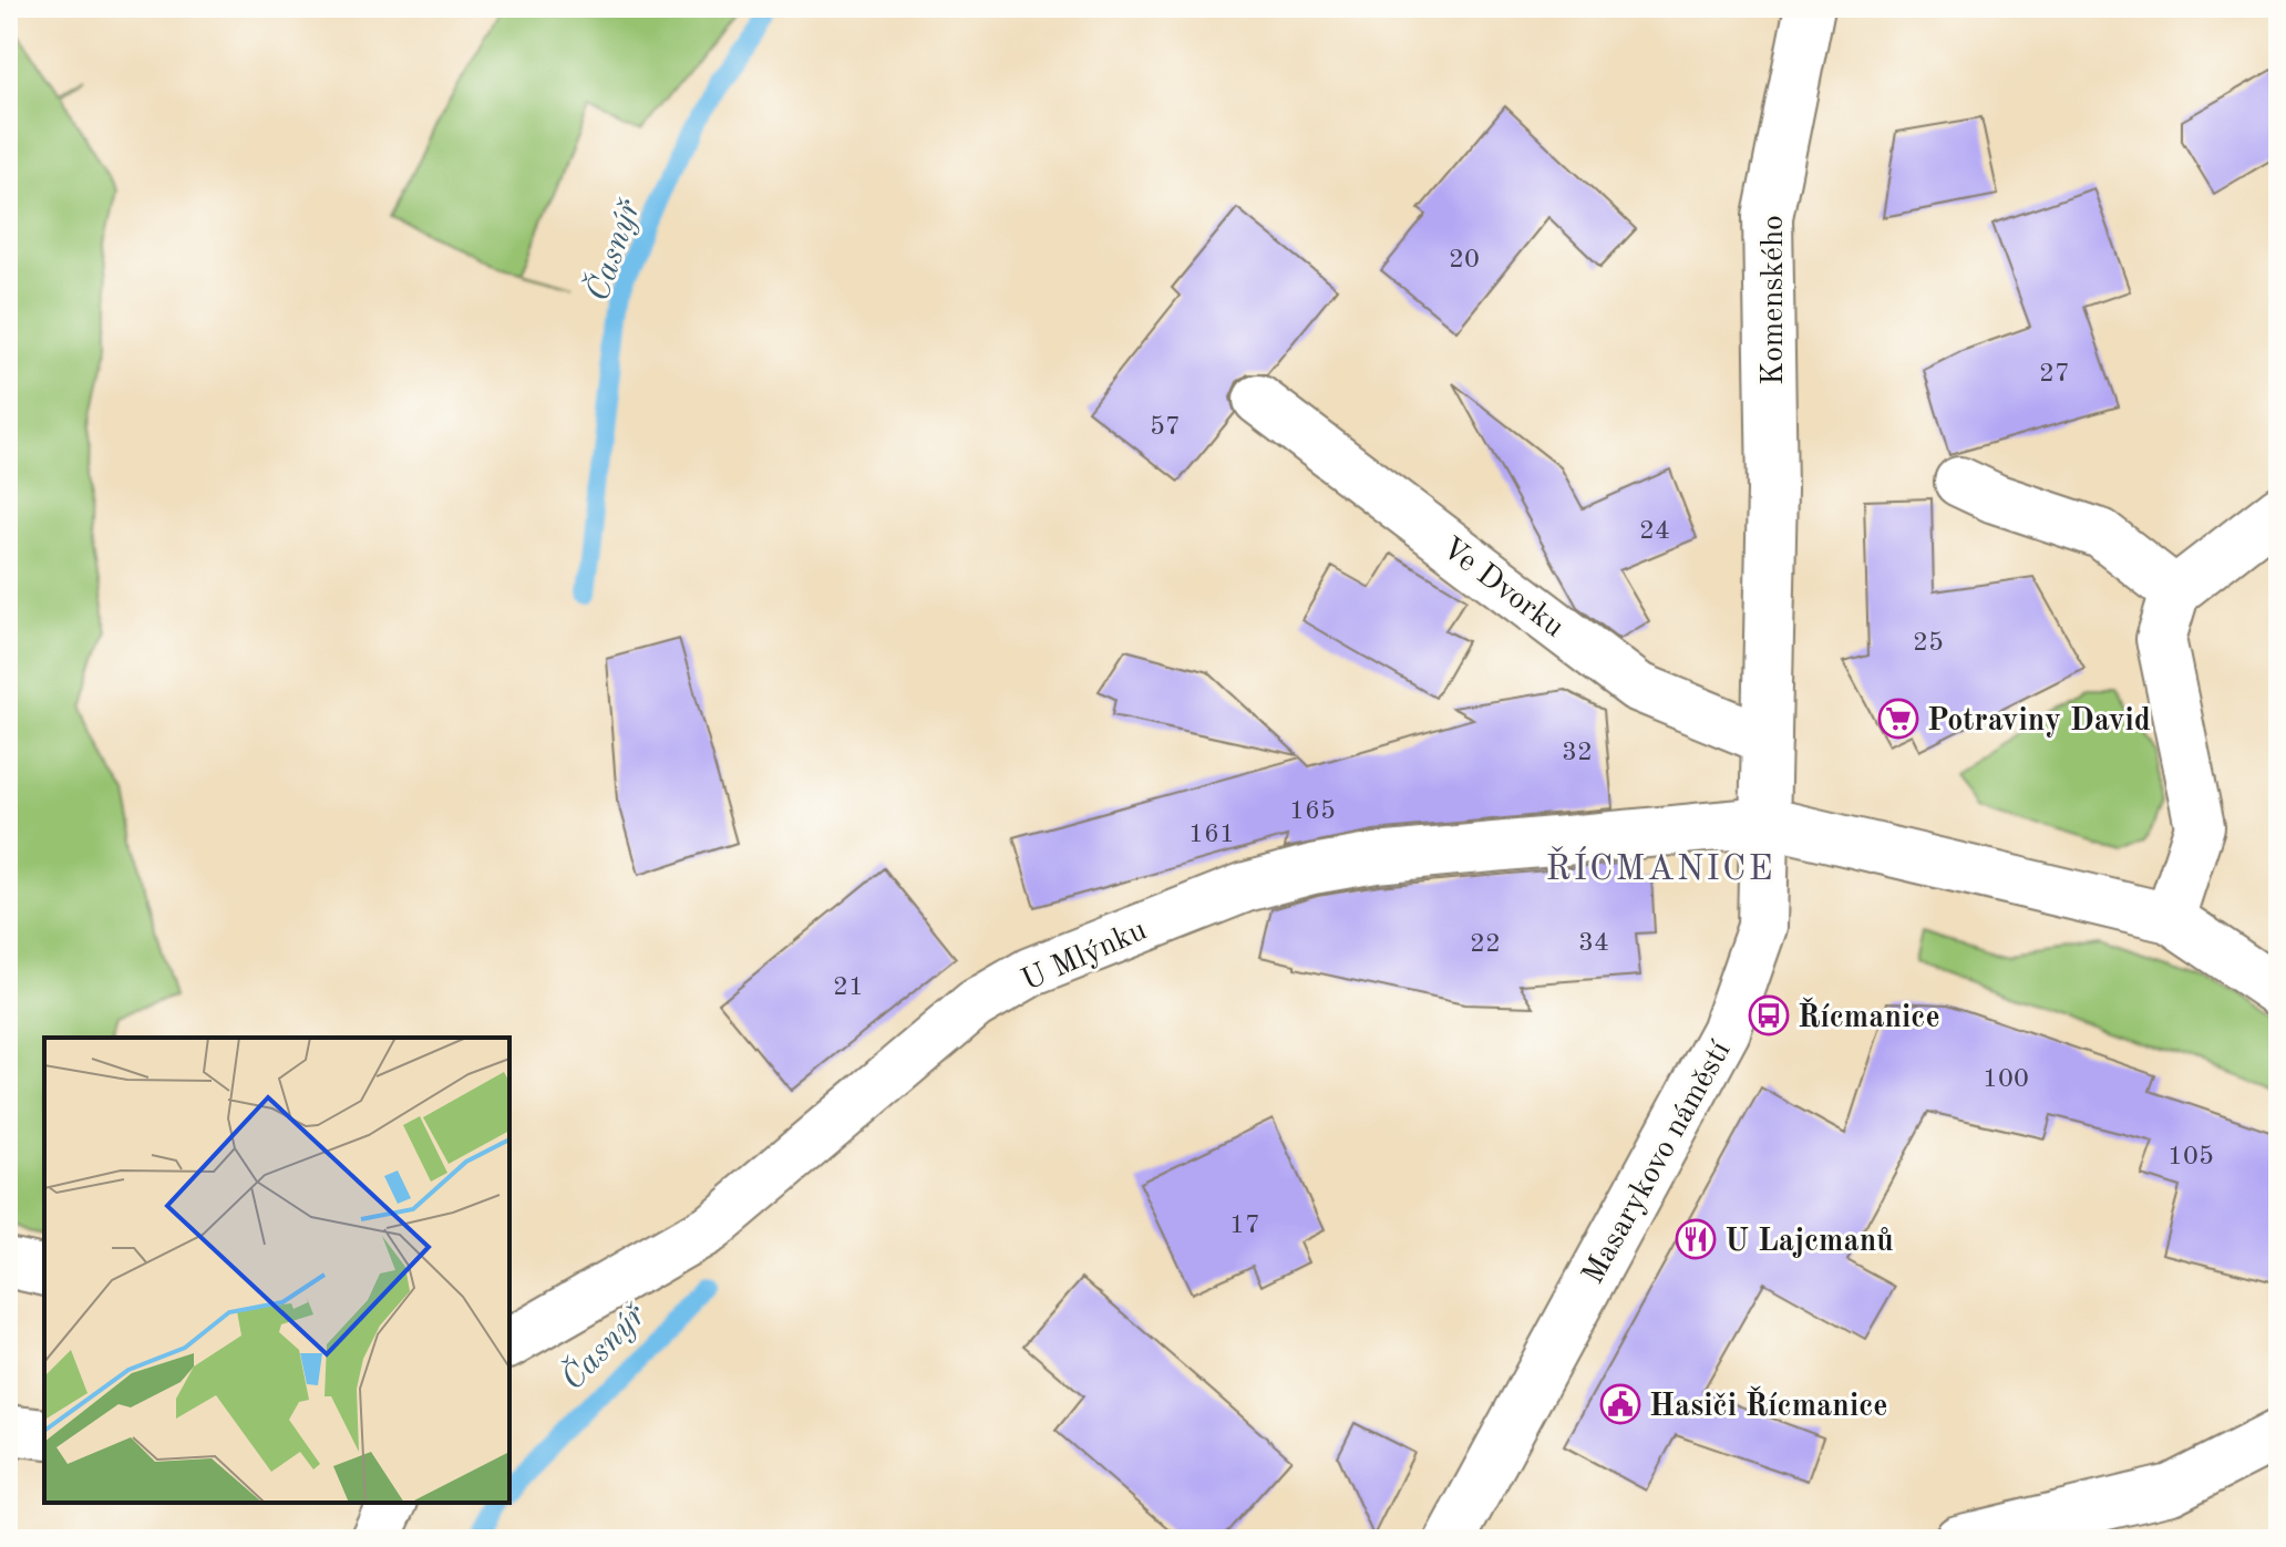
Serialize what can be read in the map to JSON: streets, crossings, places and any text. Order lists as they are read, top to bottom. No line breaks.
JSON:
{"streets":{"street":["Komenského","Ve Dvorku","U Mlýnku","Masarykovo náměstí"]},"crossings":[["Komenského","Masarykovo náměstí"],["Ve Dvorku","Masarykovo náměstí"],["U Mlýnku","Masarykovo náměstí"]],"districts":["ŘÍCMANICE"],"water":["Časnýř"],"places":{"supermarket":["Potraviny David"],"bus stop":["Řícmanice"],"restaurant":["U Lajcmanů"],"public building":["Hasiči Řícmanice"]},"house_numbers":["20","27","57","24","25","32","165","161","34","22","21","100","105","17"]}
